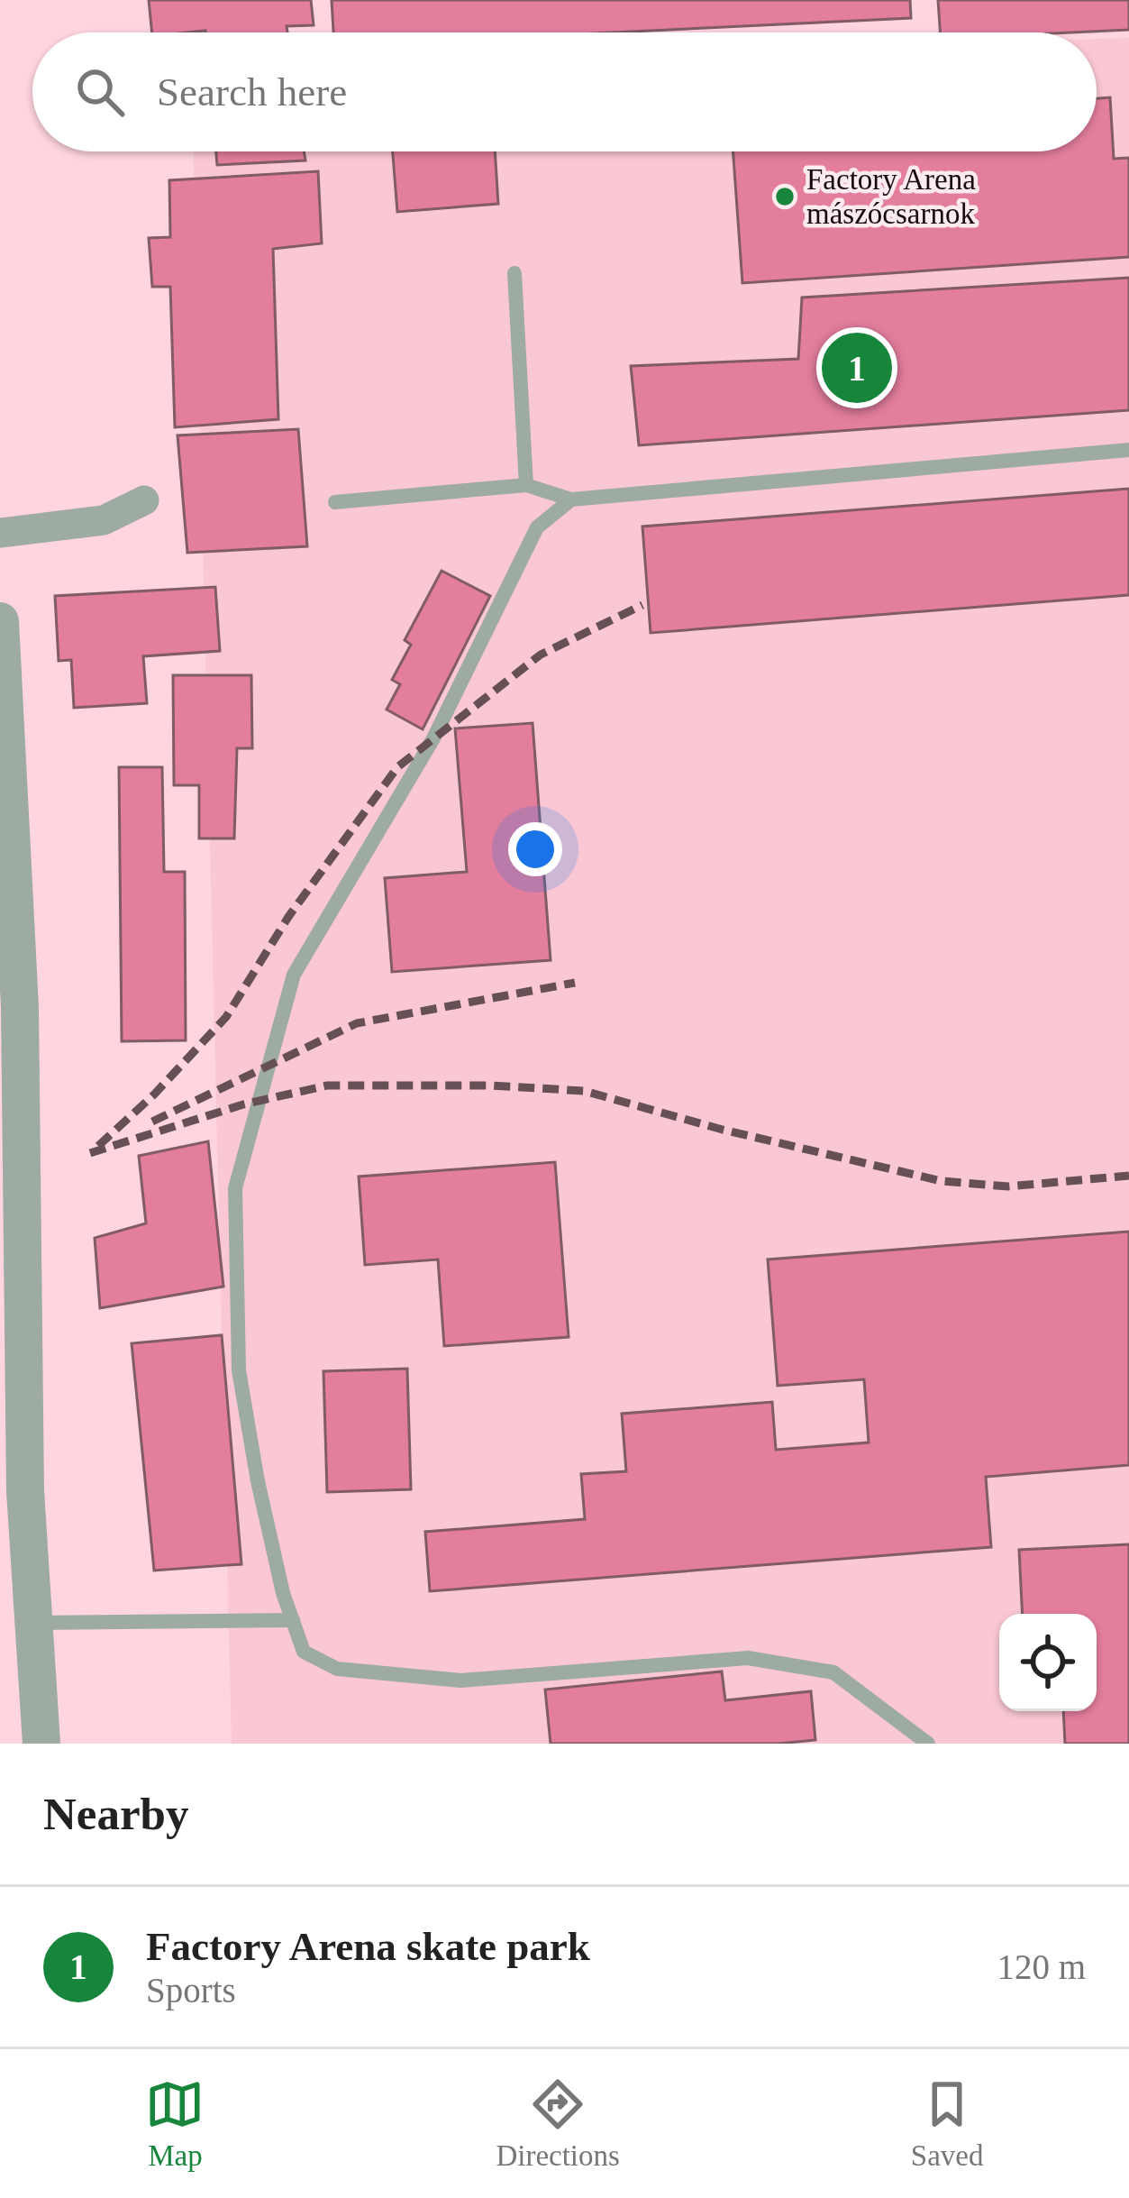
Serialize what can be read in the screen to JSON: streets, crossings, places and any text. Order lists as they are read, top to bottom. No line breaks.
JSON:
{"places":["Factory Arena mászócsarnok"],"page":{"search":"Search here","pins":"1","heading":"Nearby","list":[{"mark":"1","name":"Factory Arena skate park","note":"Sports","value":"120 m"}],"nav":["Map","Directions","Saved"]}}
